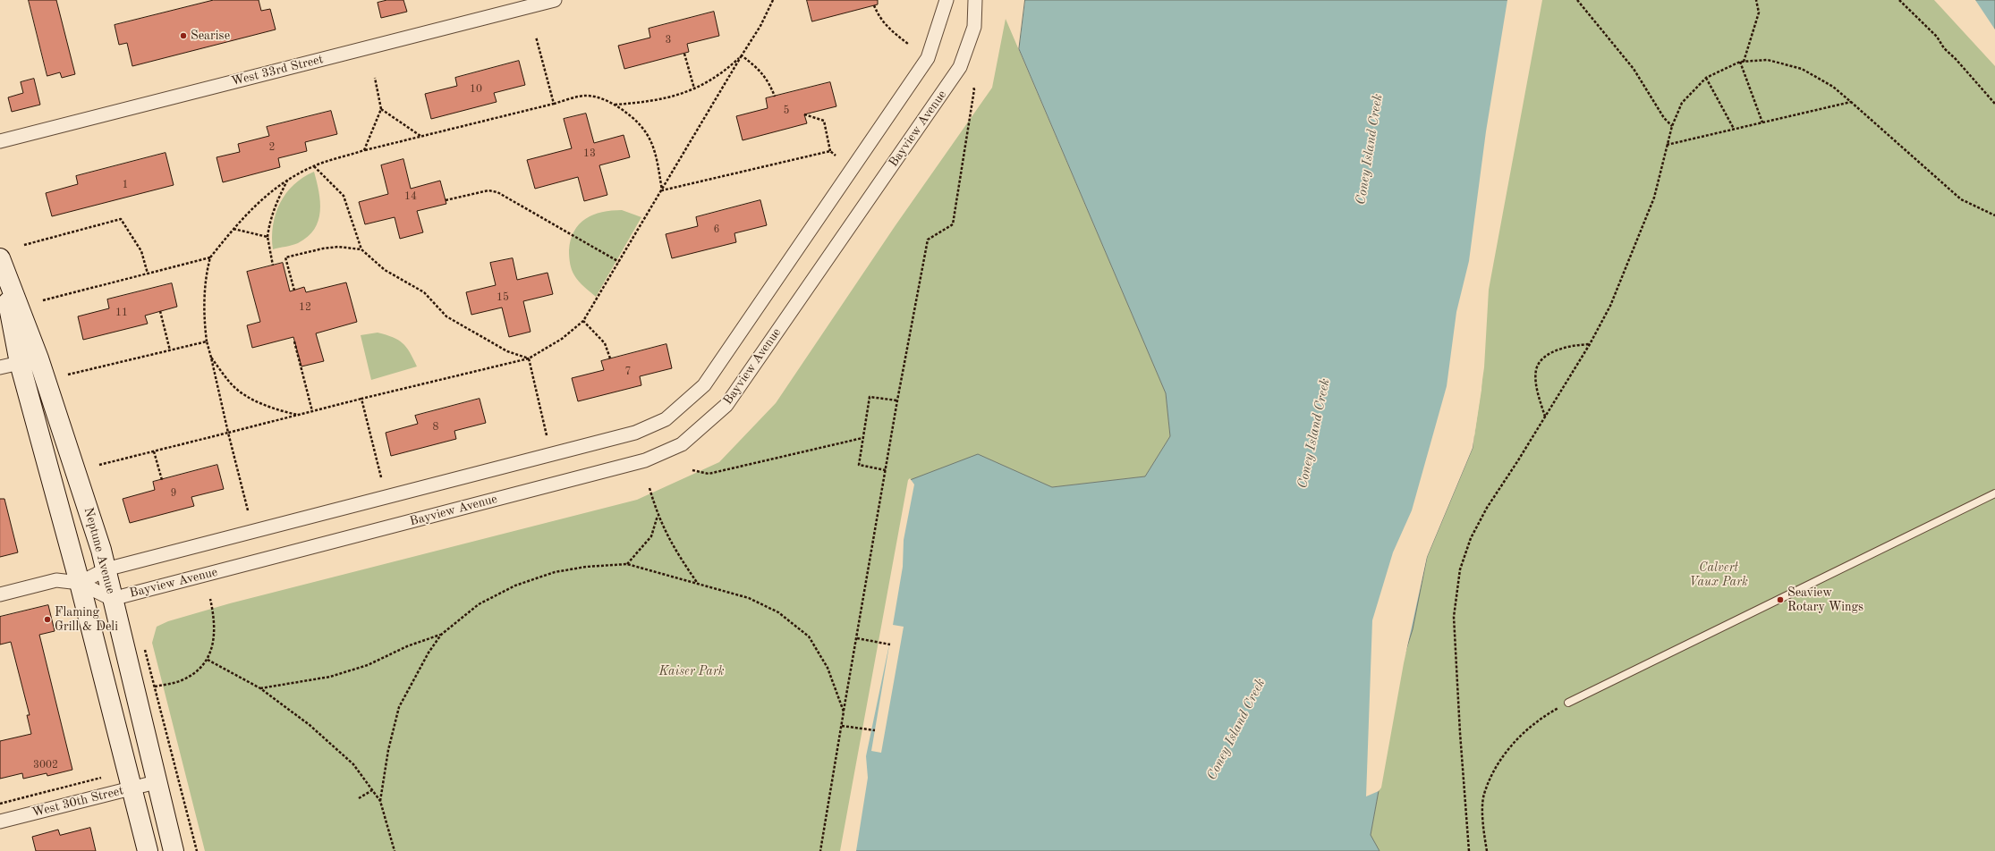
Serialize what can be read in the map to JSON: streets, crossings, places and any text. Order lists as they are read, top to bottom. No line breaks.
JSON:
{"streets":{"main road":["Neptune Avenue"],"street":["West 33rd Street","Bayview Avenue","West 30th Street"]},"crossings":[["Bayview Avenue","Neptune Avenue"],["Neptune Avenue","West 30th Street"]],"water":["Coney Island Creek"],"parks":["Calvert Vaux Park","Kaiser Park"],"places":["Searise","Seaview Rotary Wings","Flaming Grill & Deli"],"house_numbers":["3","10","5","2","13","1","14","6","15","12","11","7","8","9","3002"]}
